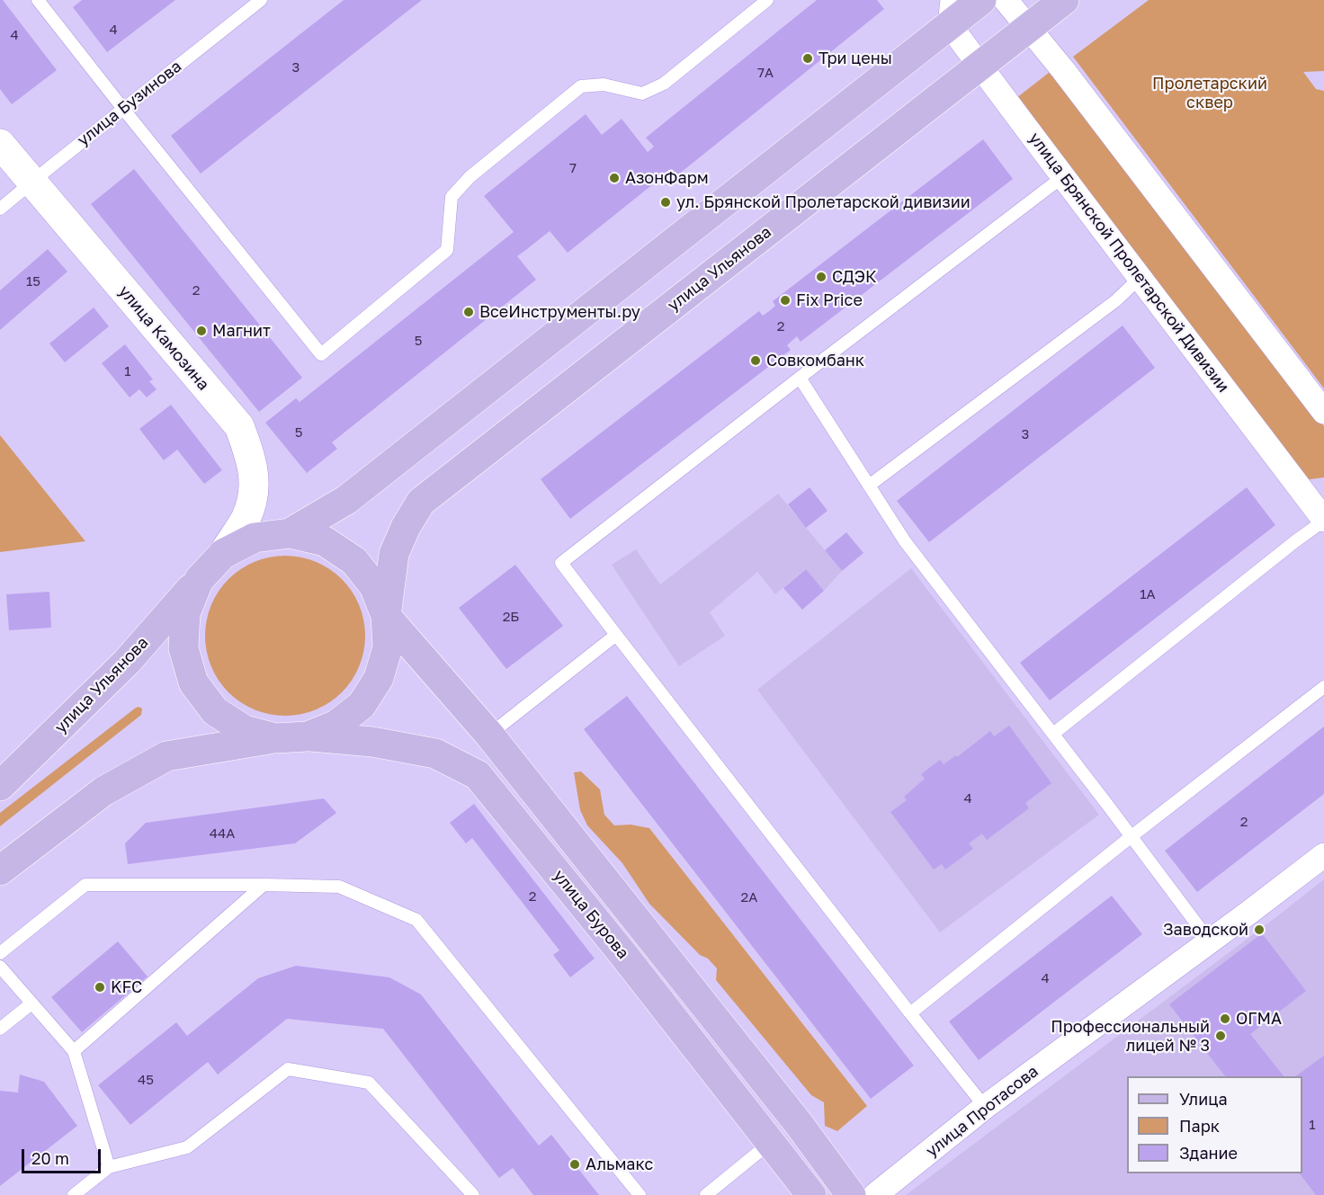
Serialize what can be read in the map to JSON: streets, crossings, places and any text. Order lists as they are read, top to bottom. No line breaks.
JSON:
{"streets":{"main road":["улица Ульянова","улица Бурова"],"street":["улица Брянской Пролетарской Дивизии","улица Камозина","улица Протасова"],"lane":["улица Бузинова"]},"crossings":[["улица Бузинова","улица Камозина"],["улица Брянской Пролетарской Дивизии","улица Ульянова"],["улица Ульянова","улица Камозина"],["улица Ульянова","улица Бурова"]],"parks":["Пролетарский сквер"],"places":["Три цены","АзонФарм","ул. Брянской Пролетарской дивизии","СДЭК","Fix Price","ВсеИнструменты.ру","Магнит","Совкомбанк","Заводской","KFC","ОГМА","Профессиональный лицей № 3","Альмакс"],"house_numbers":["4","4","3","7А","7","15","2","2","5","1","5","3","1А","2Б","4","2","44А","2","2А","4","45","1"],"legend":["Улица","Парк","Здание"],"scale_bar":"20 m"}
